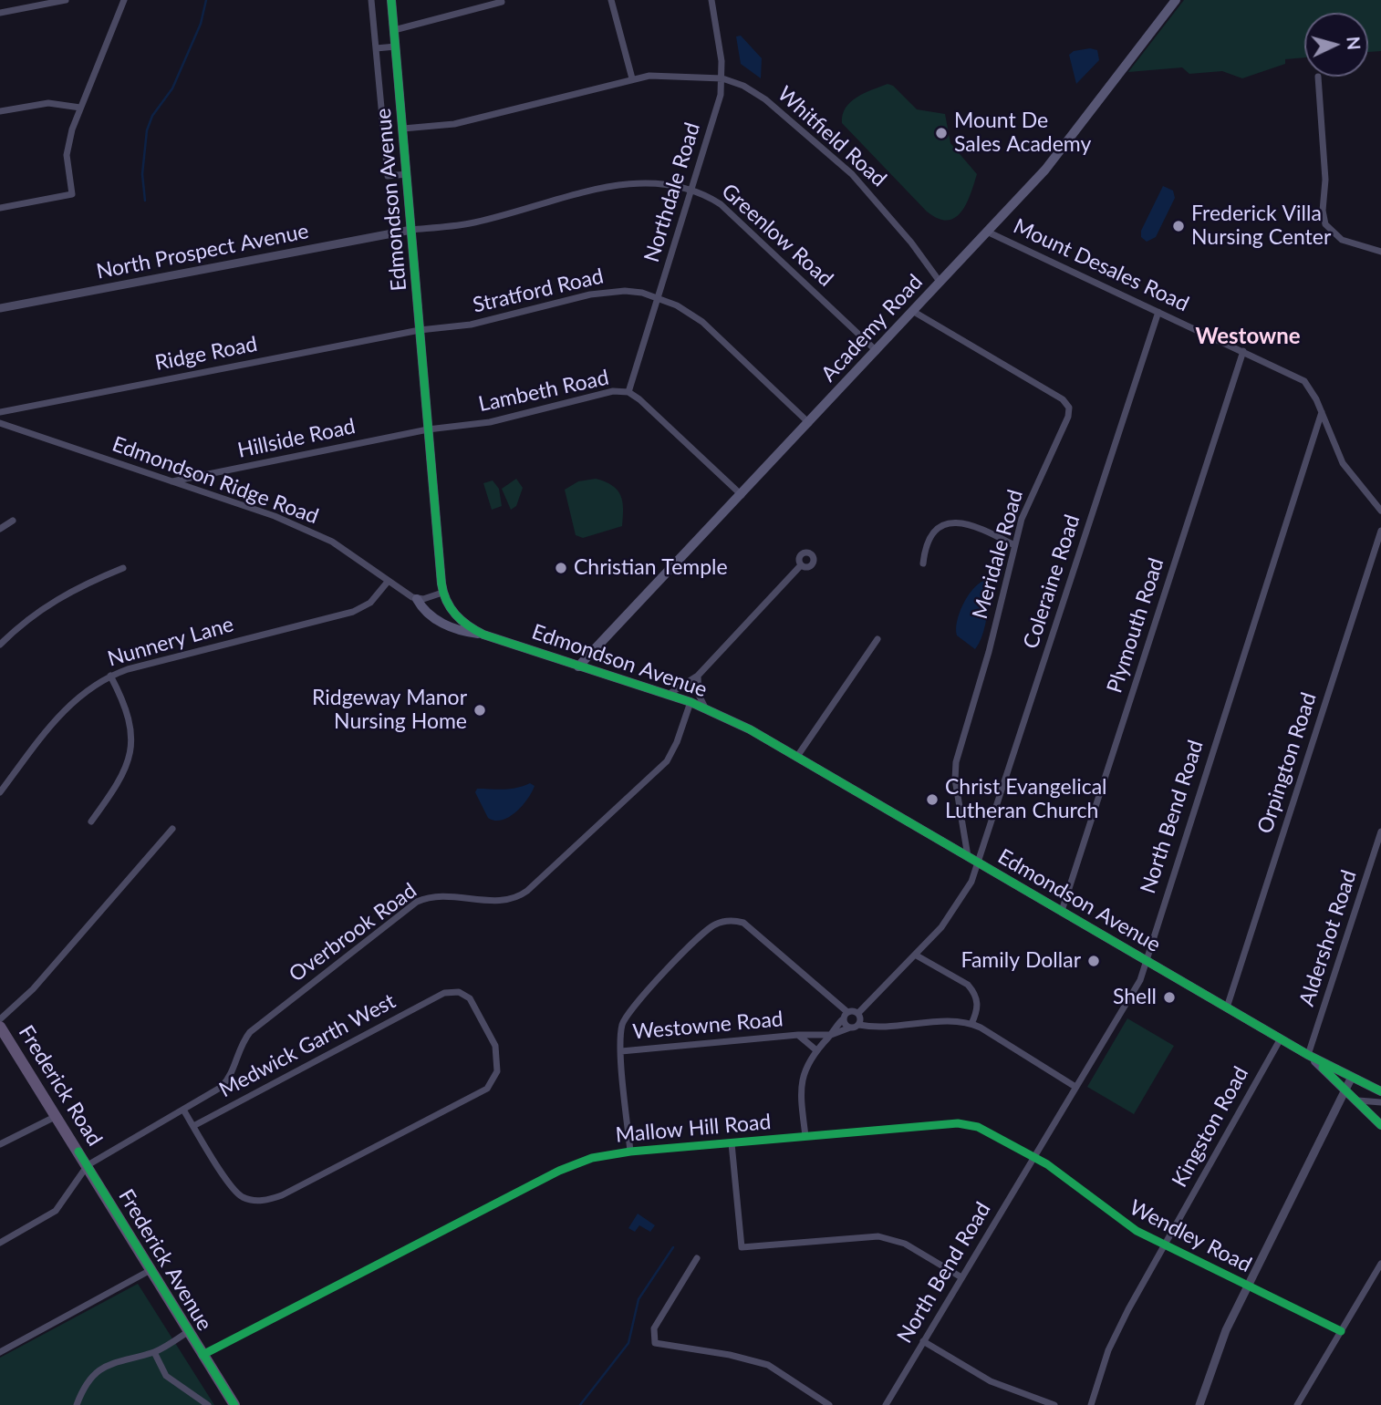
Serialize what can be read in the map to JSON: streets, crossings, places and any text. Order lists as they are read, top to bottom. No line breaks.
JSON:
{"streets":{"main road":["Edmondson Avenue","Academy Road","Frederick Road","Frederick Avenue"],"street":["Whitfield Road","Northdale Road","Greenlow Road","North Prospect Avenue","Mount Desales Road","Stratford Road","Ridge Road","Lambeth Road","Hillside Road","Edmondson Ridge Road","Meridale Road","Coleraine Road","Plymouth Road","Nunnery Lane","Orpington Road","North Bend Road","Overbrook Road","Aldershot Road","Westowne Road","Medwick Garth West","Kingston Road","Mallow Hill Road","Wendley Road"]},"crossings":[["Whitfield Road","Northdale Road"],["Whitfield Road","Edmondson Avenue"],["Whitfield Road","Academy Road"],["Northdale Road","Greenlow Road"],["Northdale Road","Stratford Road"],["Northdale Road","Lambeth Road"],["Edmondson Avenue","Greenlow Road"],["Edmondson Avenue","North Prospect Avenue"],["Edmondson Avenue","Stratford Road"],["Edmondson Avenue","Academy Road"],["Edmondson Avenue","Ridge Road"],["Edmondson Avenue","Lambeth Road"],["Edmondson Avenue","Hillside Road"],["Edmondson Avenue","Meridale Road"],["Edmondson Avenue","Coleraine Road"],["Edmondson Avenue","Plymouth Road"],["Edmondson Avenue","Orpington Road"],["Edmondson Avenue","North Bend Road"],["Edmondson Avenue","Overbrook Road"],["Edmondson Avenue","Aldershot Road"],["Edmondson Avenue","Kingston Road"],["Greenlow Road","North Prospect Avenue"],["Greenlow Road","Academy Road"],["Mount Desales Road","Academy Road"],["Mount Desales Road","Coleraine Road"],["Mount Desales Road","Plymouth Road"],["Mount Desales Road","North Bend Road"],["Stratford Road","Academy Road"],["Stratford Road","Ridge Road"],["Academy Road","Lambeth Road"],["Academy Road","Meridale Road"],["Lambeth Road","Hillside Road"],["Hillside Road","Edmondson Ridge Road"],["Edmondson Ridge Road","Nunnery Lane"],["North Bend Road","Mallow Hill Road"],["North Bend Road","Wendley Road"],["Overbrook Road","Frederick Road"],["Overbrook Road","Frederick Avenue"],["Frederick Road","Frederick Avenue"],["Kingston Road","Wendley Road"],["Mallow Hill Road","Wendley Road"],["Mallow Hill Road","Frederick Avenue"]],"districts":["Westowne"],"places":["Mount De Sales Academy","Frederick Villa Nursing Center","Christian Temple","Ridgeway Manor Nursing Home","Christ Evangelical Lutheran Church","Family Dollar","Shell"],"north":"right"}
